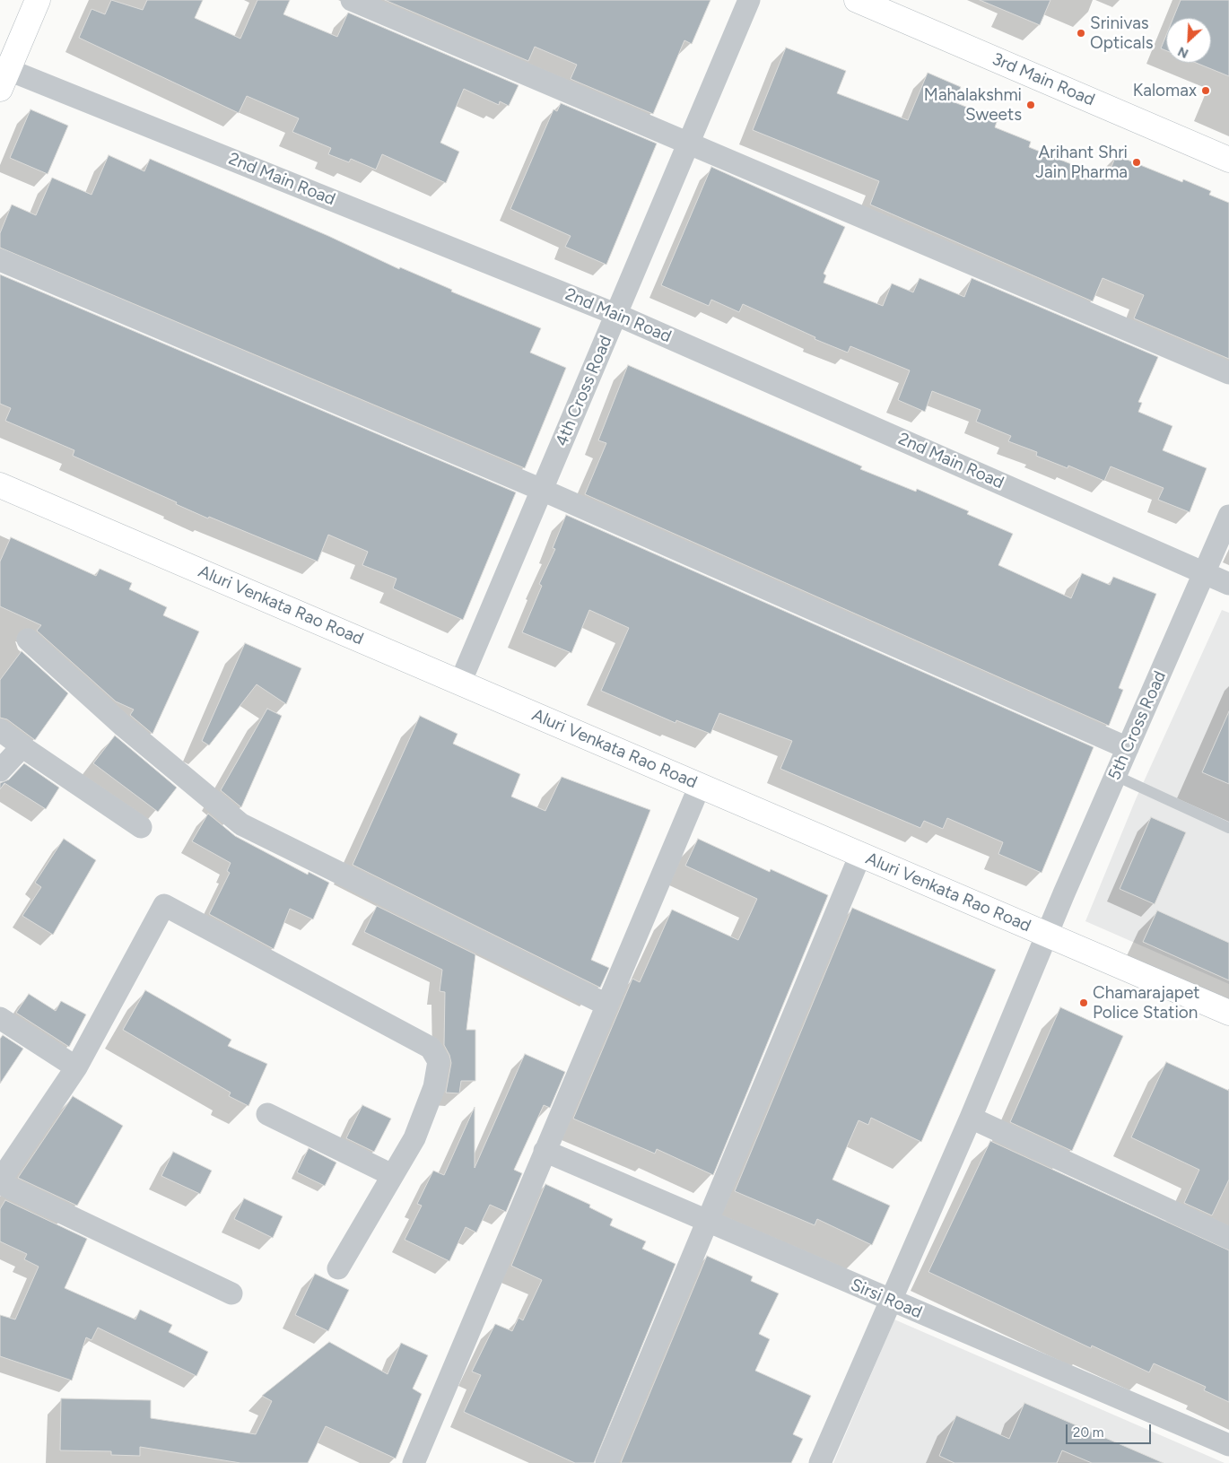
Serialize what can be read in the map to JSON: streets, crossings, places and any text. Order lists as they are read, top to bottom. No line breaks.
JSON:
{"streets":{"main road":["3rd Main Road","Aluri Venkata Rao Road"],"street":["2nd Main Road","4th Cross Road","5th Cross Road","Sirsi Road"]},"crossings":[["2nd Main Road","4th Cross Road"],["2nd Main Road","5th Cross Road"],["4th Cross Road","Aluri Venkata Rao Road"],["Aluri Venkata Rao Road","5th Cross Road"],["5th Cross Road","Sirsi Road"]],"places":["Srinivas Opticals","Kalomax","Mahalakshmi Sweets","Arihant Shri Jain Pharma","Chamarajapet Police Station"],"scale_bar":"20 m","north":"bottom left"}
